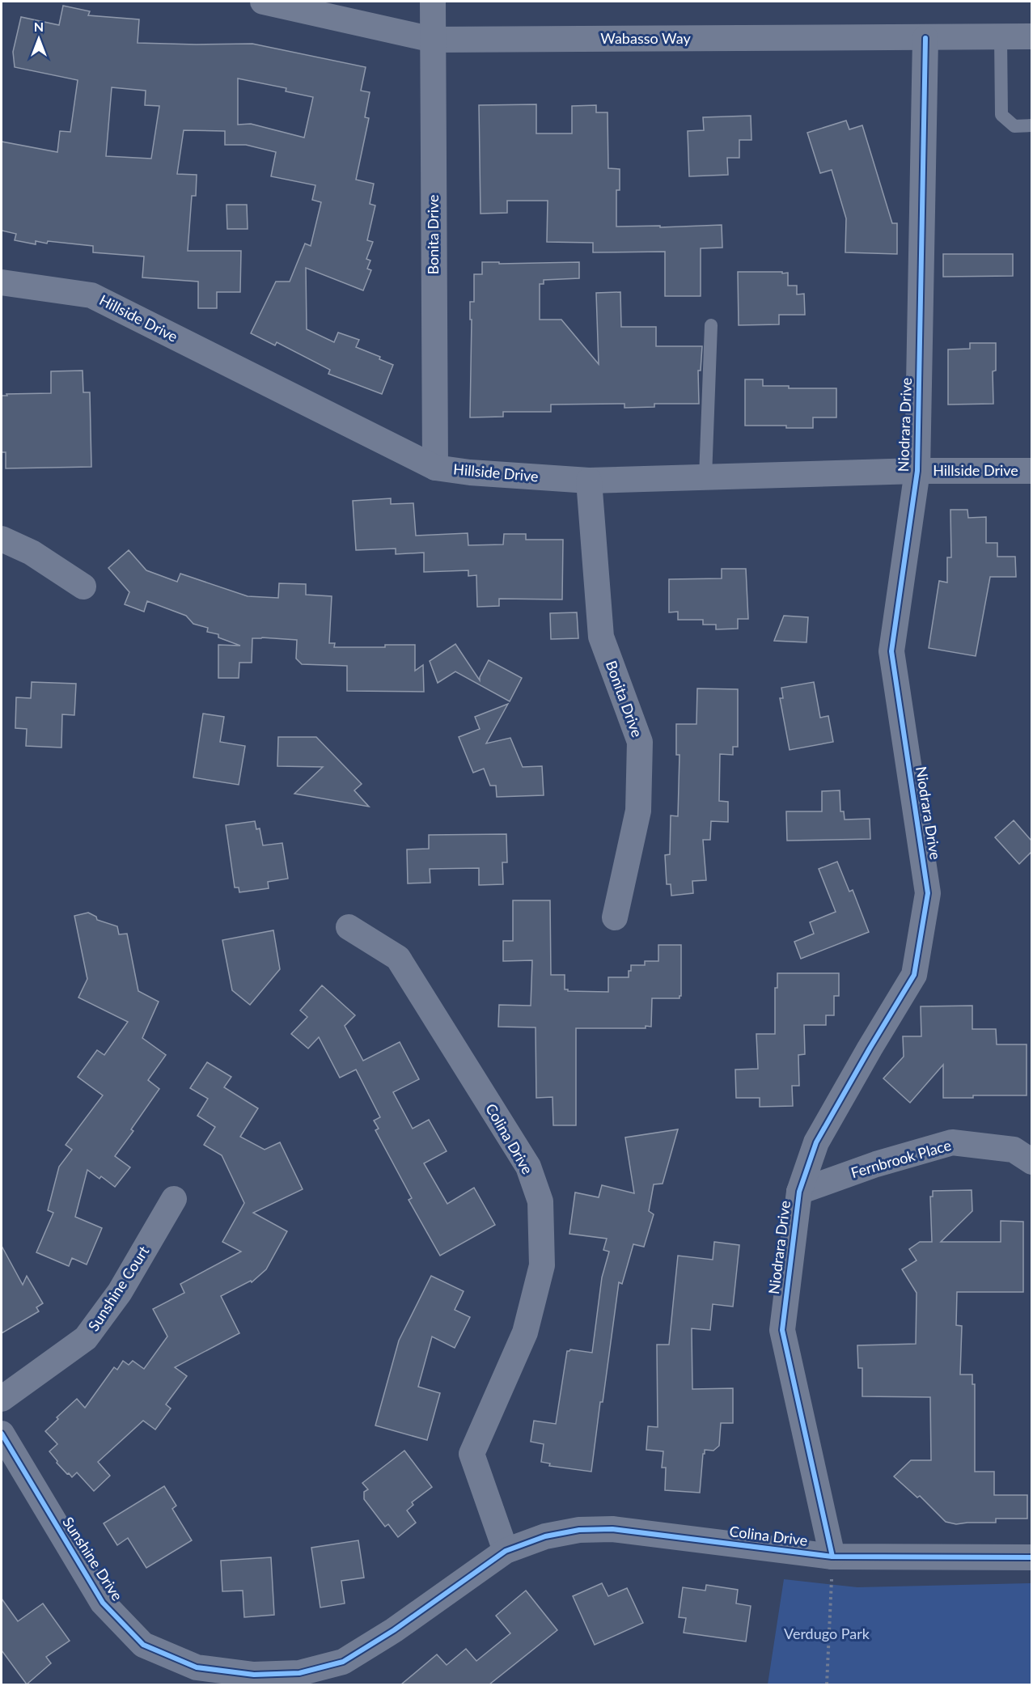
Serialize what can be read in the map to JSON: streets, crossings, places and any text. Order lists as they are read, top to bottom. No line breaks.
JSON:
{"streets":{"street":["Wabasso Way","Bonita Drive","Hillside Drive","Niodrara Drive","Colina Drive","Fernbrook Place","Sunshine Court","Sunshine Drive"]},"crossings":[["Wabasso Way","Bonita Drive"],["Wabasso Way","Niodrara Drive"],["Bonita Drive","Hillside Drive"],["Hillside Drive","Niodrara Drive"],["Niodrara Drive","Colina Drive"],["Niodrara Drive","Fernbrook Place"],["Colina Drive","Sunshine Drive"]],"parks":["Verdugo Park"],"north":"top"}
